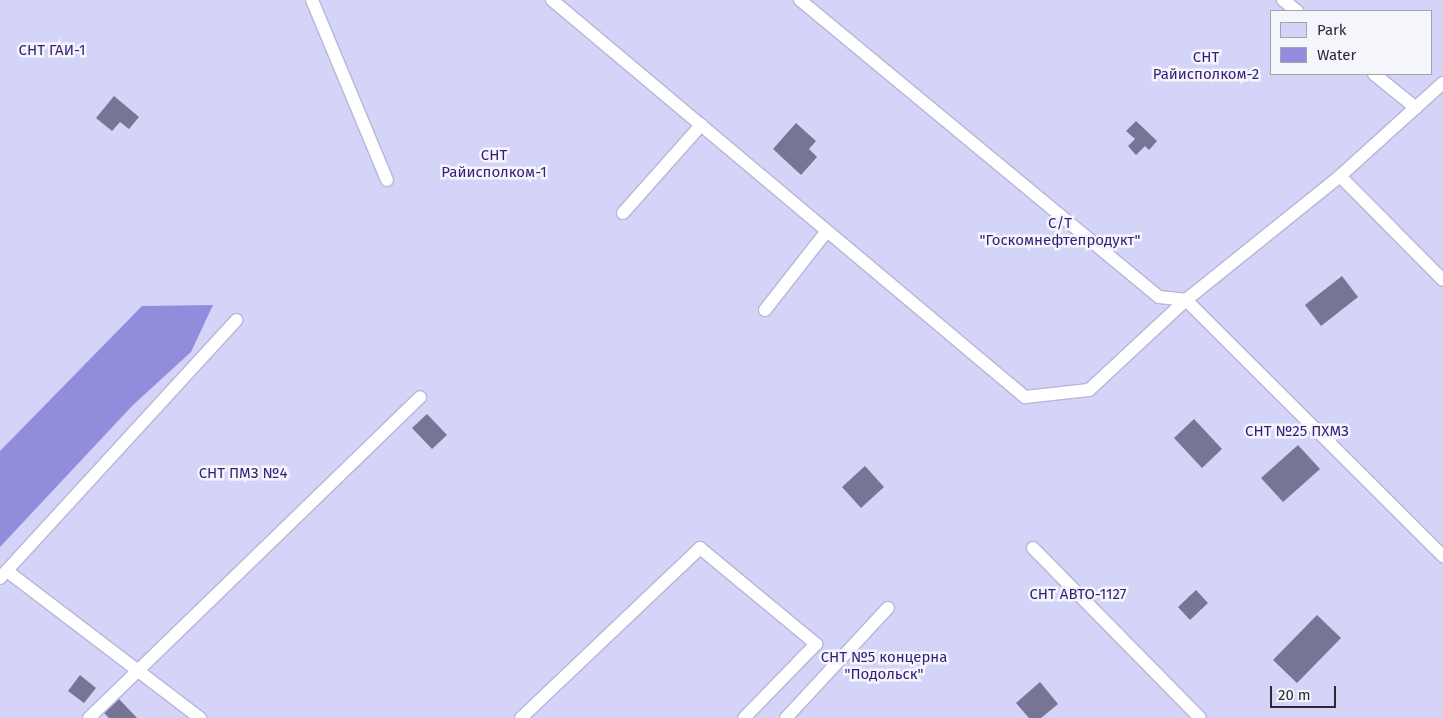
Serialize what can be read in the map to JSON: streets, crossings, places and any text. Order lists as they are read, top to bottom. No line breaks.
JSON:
{"parks":["СНТ ГАИ-1","СНТ Райисполком-2","СНТ Райисполком-1","С/Т \"Госкомнефтепродукт\"","СНТ №25 ПХМЗ","СНТ ПМЗ №4","СНТ АВТО-1127","СНТ №5 концерна \"Подольск\""],"legend":["Park","Water"],"scale_bar":"20 m"}
